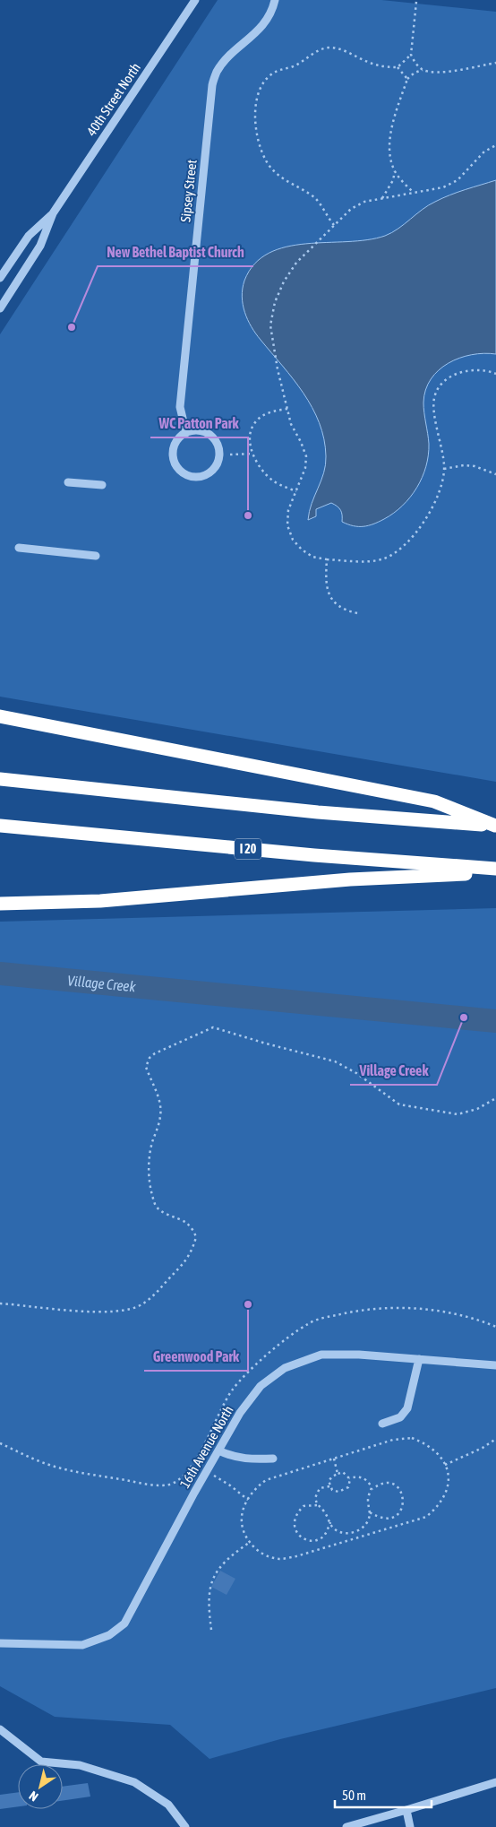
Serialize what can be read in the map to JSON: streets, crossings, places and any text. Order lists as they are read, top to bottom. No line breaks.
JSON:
{"streets":{"highway":["I 20"],"street":["40th Street North","Sipsey Street","16th Avenue North"]},"water":["Village Creek"],"places":["New Bethel Baptist Church","WC Patton Park","Village Creek","Greenwood Park"],"scale_bar":"50 m","north":"bottom left"}
